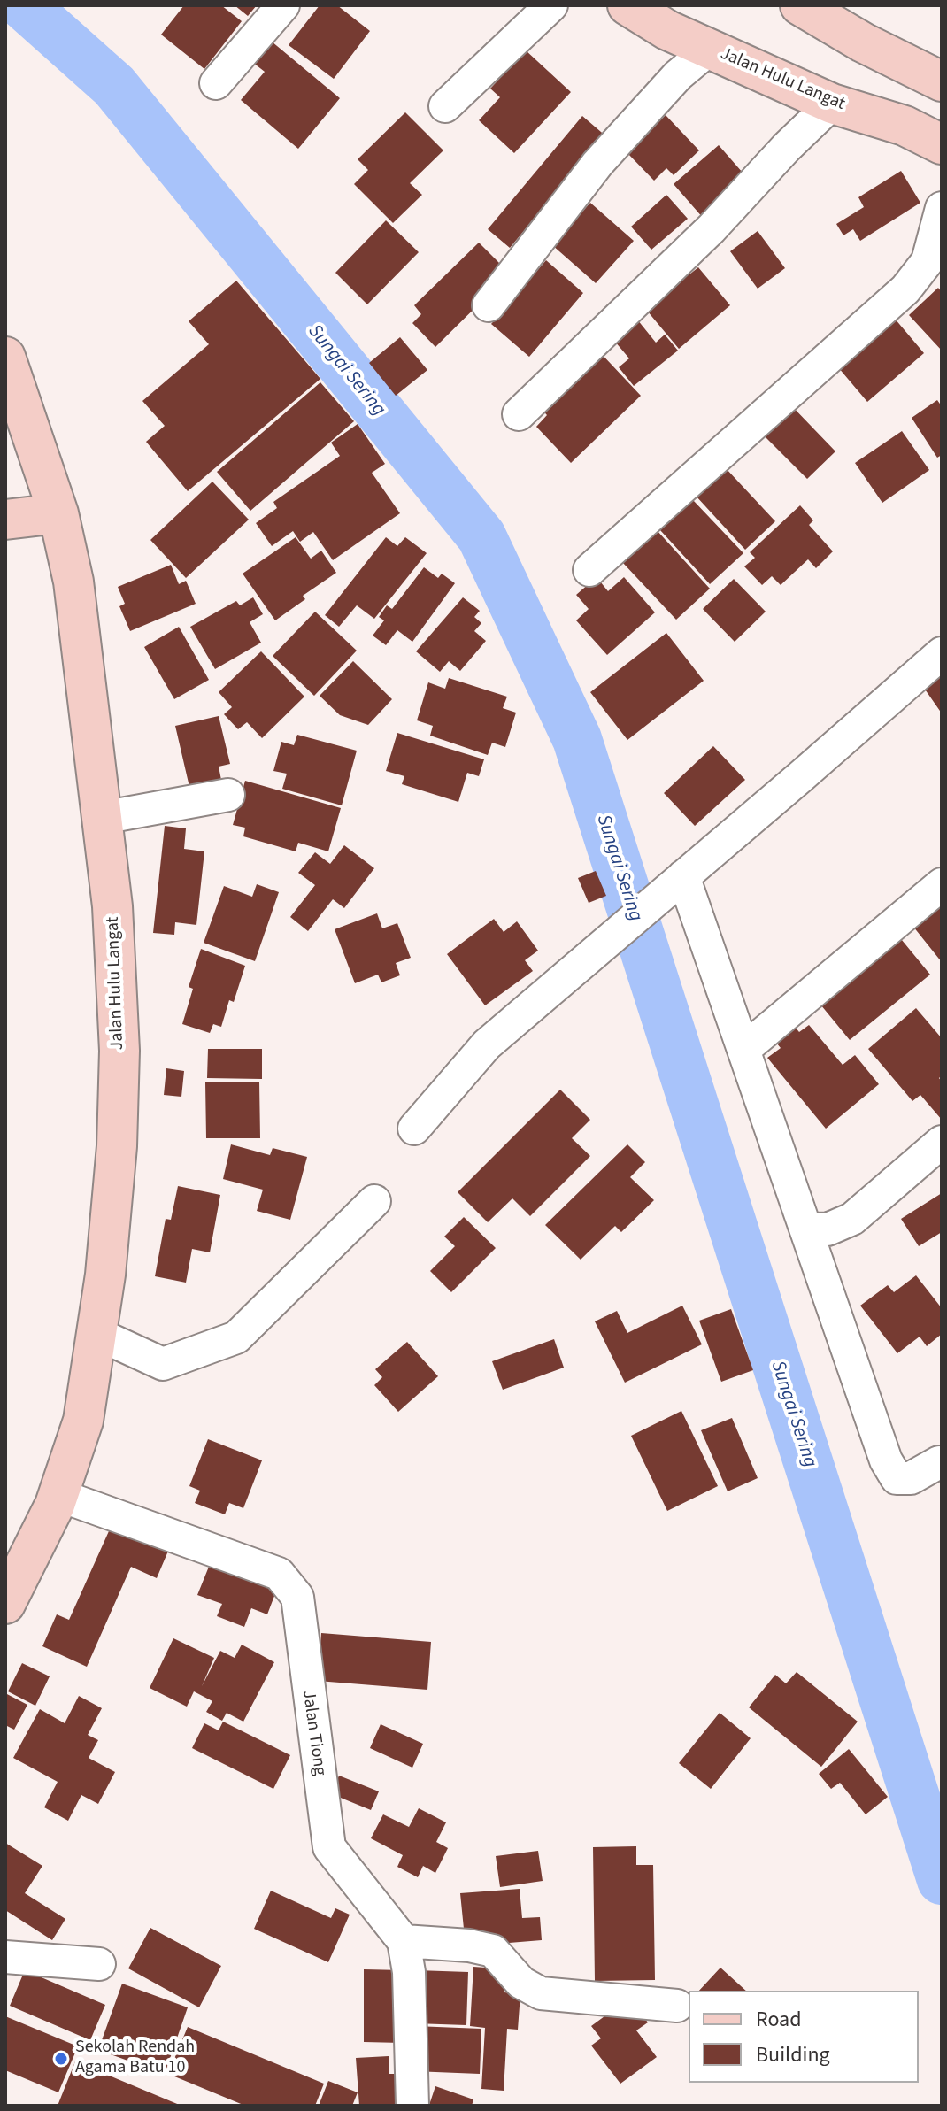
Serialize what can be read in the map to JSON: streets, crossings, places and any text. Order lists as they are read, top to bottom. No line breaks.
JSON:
{"streets":{"main road":["Jalan Hulu Langat"],"street":["Jalan Tiong"]},"crossings":[["Jalan Hulu Langat","Jalan Tiong"]],"water":["Sungai Sering"],"places":["Sekolah Rendah Agama Batu 10"],"legend":["Road","Building"]}
